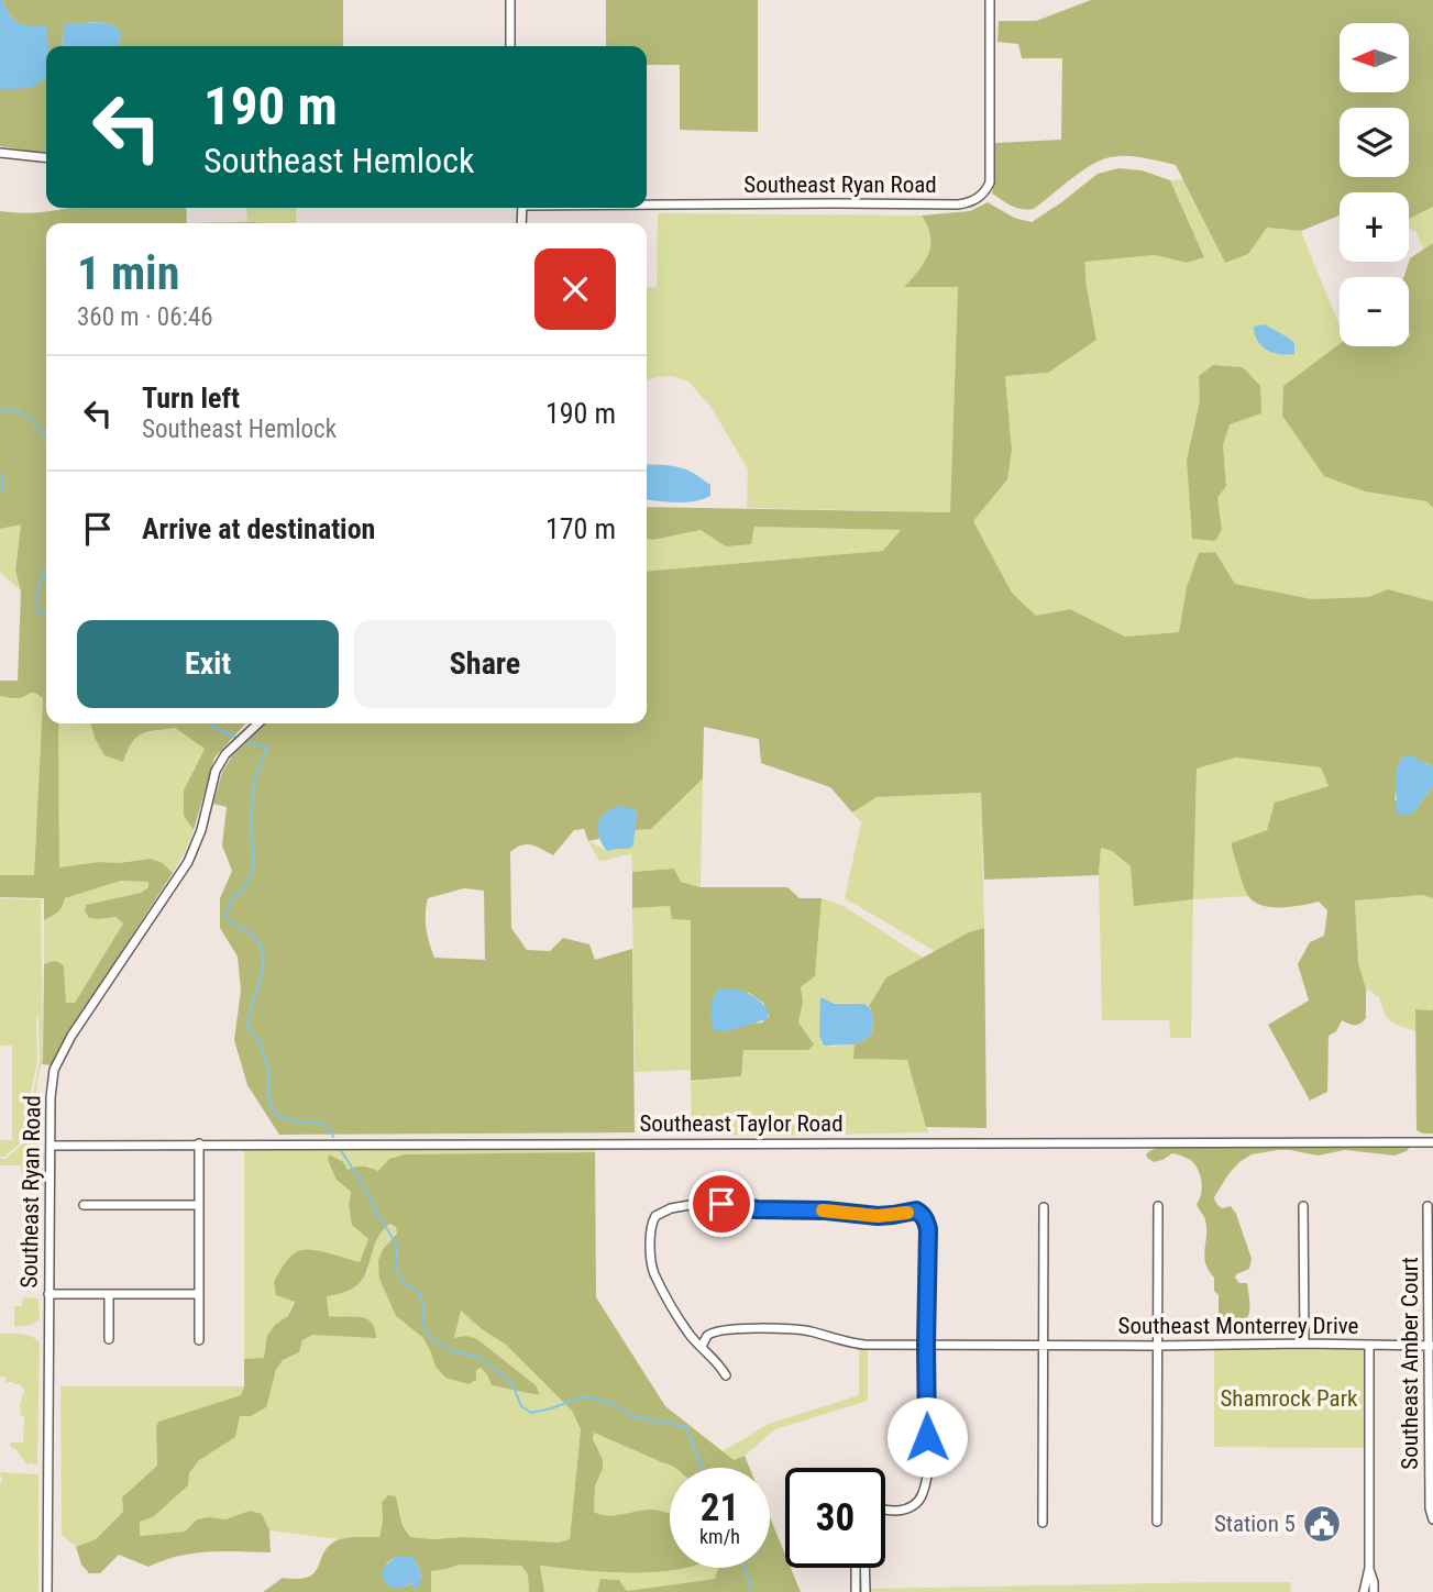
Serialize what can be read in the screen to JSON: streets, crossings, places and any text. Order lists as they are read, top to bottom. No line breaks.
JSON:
{"streets":{"street":["Southeast Ryan Road","Southeast Taylor Road","Southeast Monterrey Drive","Southeast Amber Court"]},"crossings":[["Southeast Ryan Road","Southeast Taylor Road"],["Southeast Monterrey Drive","Southeast Amber Court"]],"parks":["Shamrock Park"],"places":{"public building":["Station 5"]},"north":"left","page":{"map_buttons":["+","−"],"turn":["190 m","Southeast Hemlock"],"heading":["1 min","360 m · 06:46"],"list":[{"name":"Turn left","note":"Southeast Hemlock","value":"190 m"},{"name":"Arrive at destination","value":"170 m"}],"buttons":["Exit","Share"],"speed":"21 km/h","limit":"30"}}
